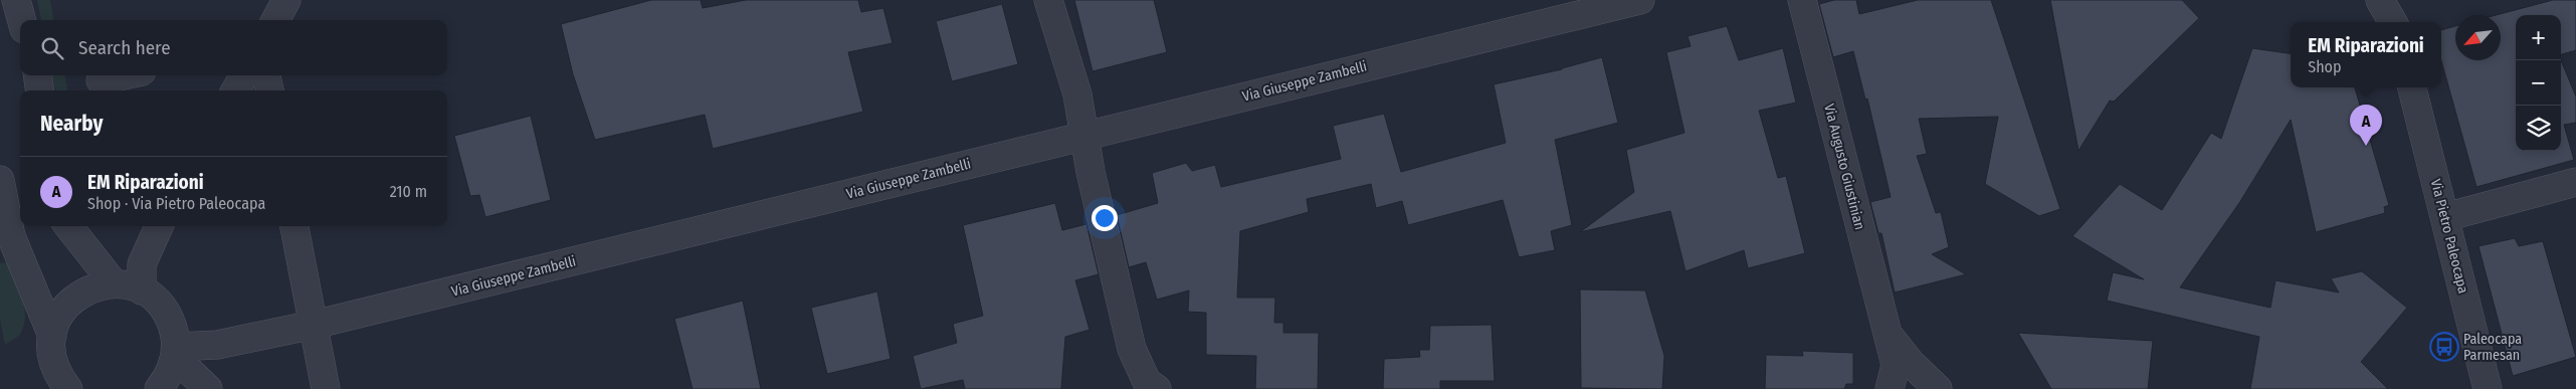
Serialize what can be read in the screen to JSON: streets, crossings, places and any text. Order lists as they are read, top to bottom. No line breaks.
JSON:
{"streets":{"street":["Via Giuseppe Zambelli","Via Augusto Giustinian","Via Pietro Paleocapa"]},"places":{"bus stop":["Paleocapa Parmesan"]},"north":"bottom left","page":{"map_buttons":["+","−"],"search":"Search here","popup":["EM Riparazioni","Shop"],"heading":"Nearby","pins":"A","list":[{"mark":"A","name":"EM Riparazioni","note":"Shop · Via Pietro Paleocapa","value":"210 m"}]}}
